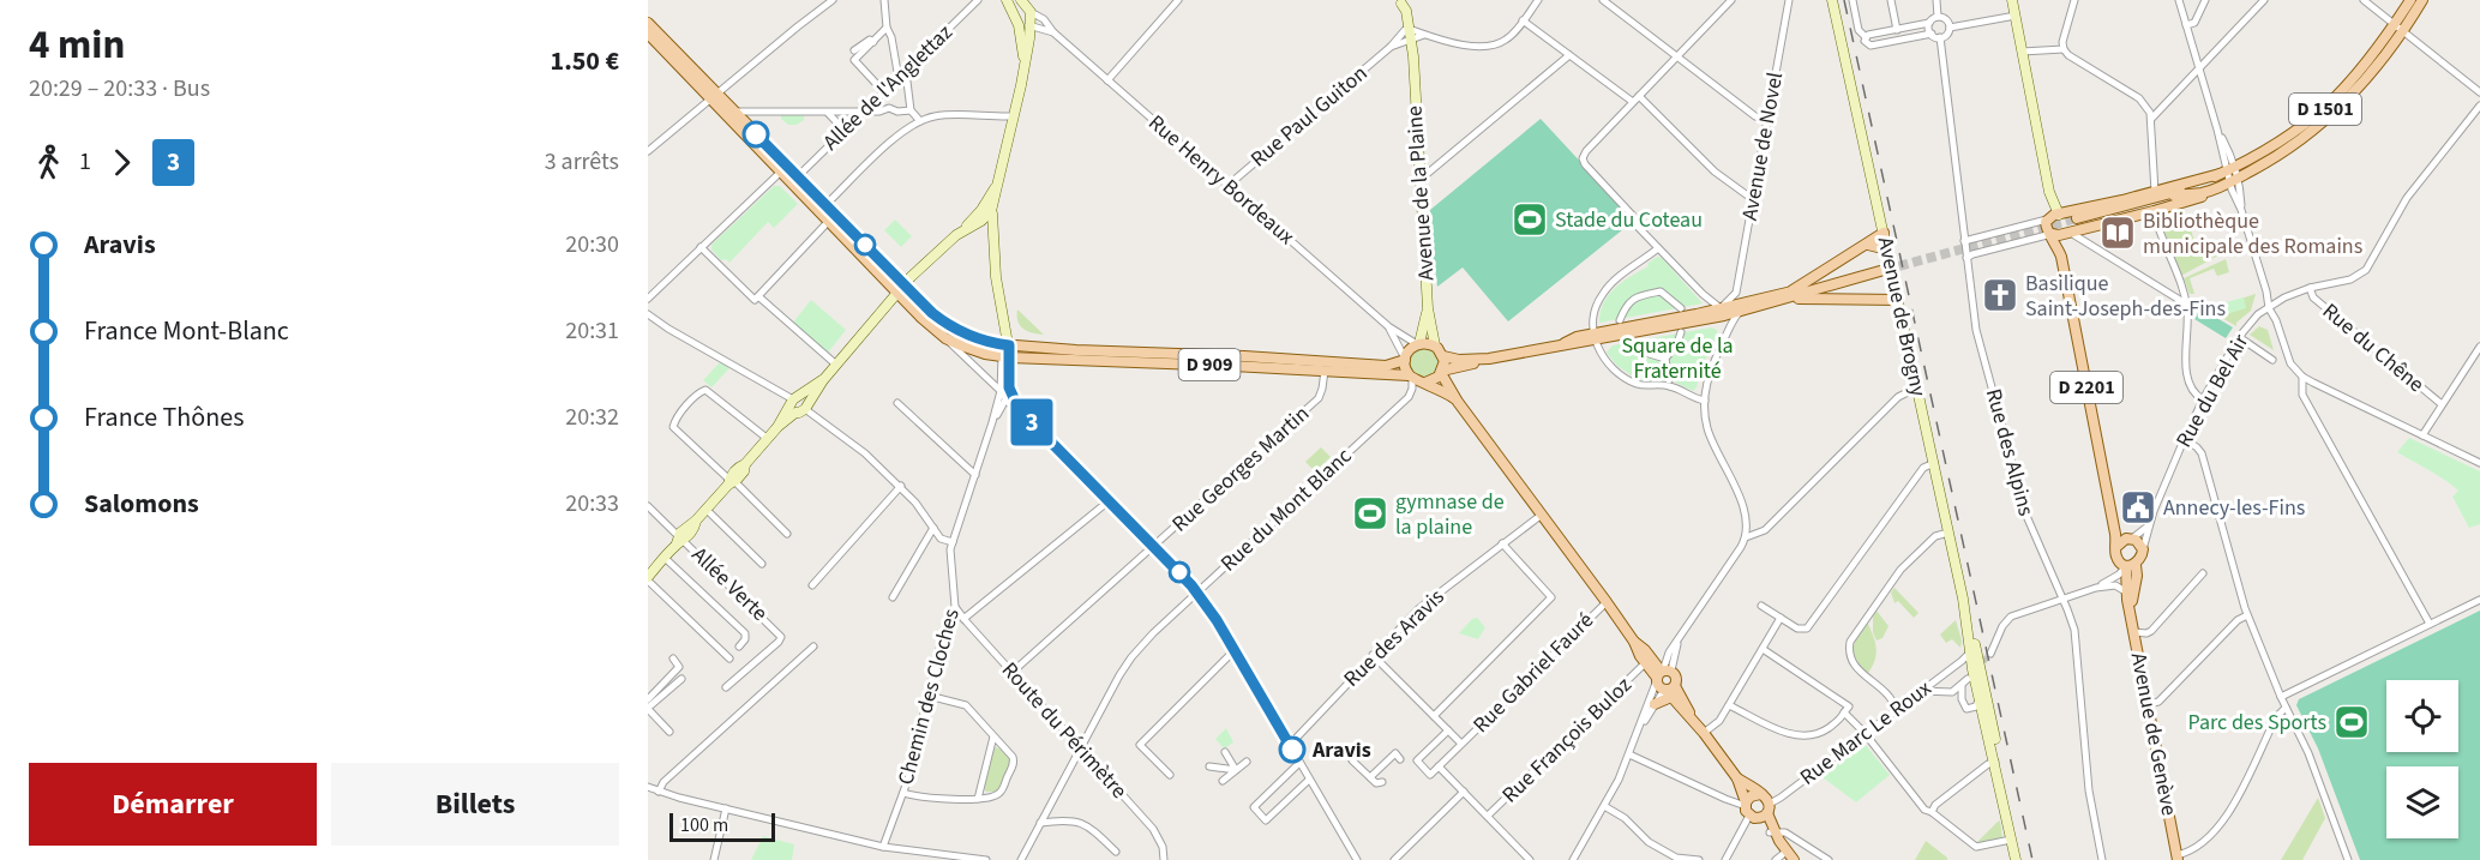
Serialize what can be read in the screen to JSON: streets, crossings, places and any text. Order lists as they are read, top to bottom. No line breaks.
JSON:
{"streets":{"main road":["D 1501","Avenue de la Plaine","Avenue de Brogny","D 909","D 2201","Chemin des Cloches","Avenue de Genève"],"street":["Allée de l'Anglettaz","Rue Paul Guiton","Avenue de Novel","Rue Henry Bordeaux","Rue du Chêne","Rue du Bel Air","Rue des Alpins","Rue Georges Martin","Rue du Mont Blanc","Allée Verte","Rue des Aravis","Rue Gabriel Fauré","Route du Périmètre","Rue Marc Le Roux","Rue François Buloz"]},"crossings":[["Allée de l'Anglettaz","D 909"],["D 1501","D 2201"],["Rue Paul Guiton","Rue Henry Bordeaux"],["Rue Paul Guiton","Avenue de la Plaine"],["Rue Henry Bordeaux","Avenue de la Plaine"],["Rue Henry Bordeaux","D 909"],["Rue Henry Bordeaux","Rue du Mont Blanc"],["Rue Henry Bordeaux","Chemin des Cloches"],["Avenue de la Plaine","D 909"],["Avenue de la Plaine","Rue du Mont Blanc"],["Avenue de Brogny","Rue Marc Le Roux"],["Rue du Chêne","Rue du Bel Air"],["D 909","Rue Georges Martin"],["D 909","Rue du Mont Blanc"],["D 909","Chemin des Cloches"],["D 2201","Rue du Bel Air"],["D 2201","Avenue de Genève"],["Rue du Bel Air","Avenue de Genève"],["Rue Georges Martin","Route du Périmètre"],["Rue du Mont Blanc","Route du Périmètre"],["Chemin des Cloches","Route du Périmètre"]],"parks":["Square de la Fraternité"],"places":{"sports":["Stade du Coteau","gymnase de la plaine","Parc des Sports"],"library":["Bibliothèque municipale des Romains"],"church":["Basilique Saint-Joseph-des-Fins"],"public building":["Annecy-les-Fins"],"other":["Aravis"]},"lines":["bus line 3"],"scale_bar":"100 m","page":{"heading":["4 min","20:29 – 20:33 · Bus","1.50 €"],"on_map":"3","legs":["1","3","3 arrêts"],"list":[{"name":"Aravis","value":"20:30"},{"name":"France Mont-Blanc","value":"20:31"},{"name":"France Thônes","value":"20:32"},{"name":"Salomons","value":"20:33"}],"buttons":["Démarrer","Billets"],"scale":"100 m"}}
